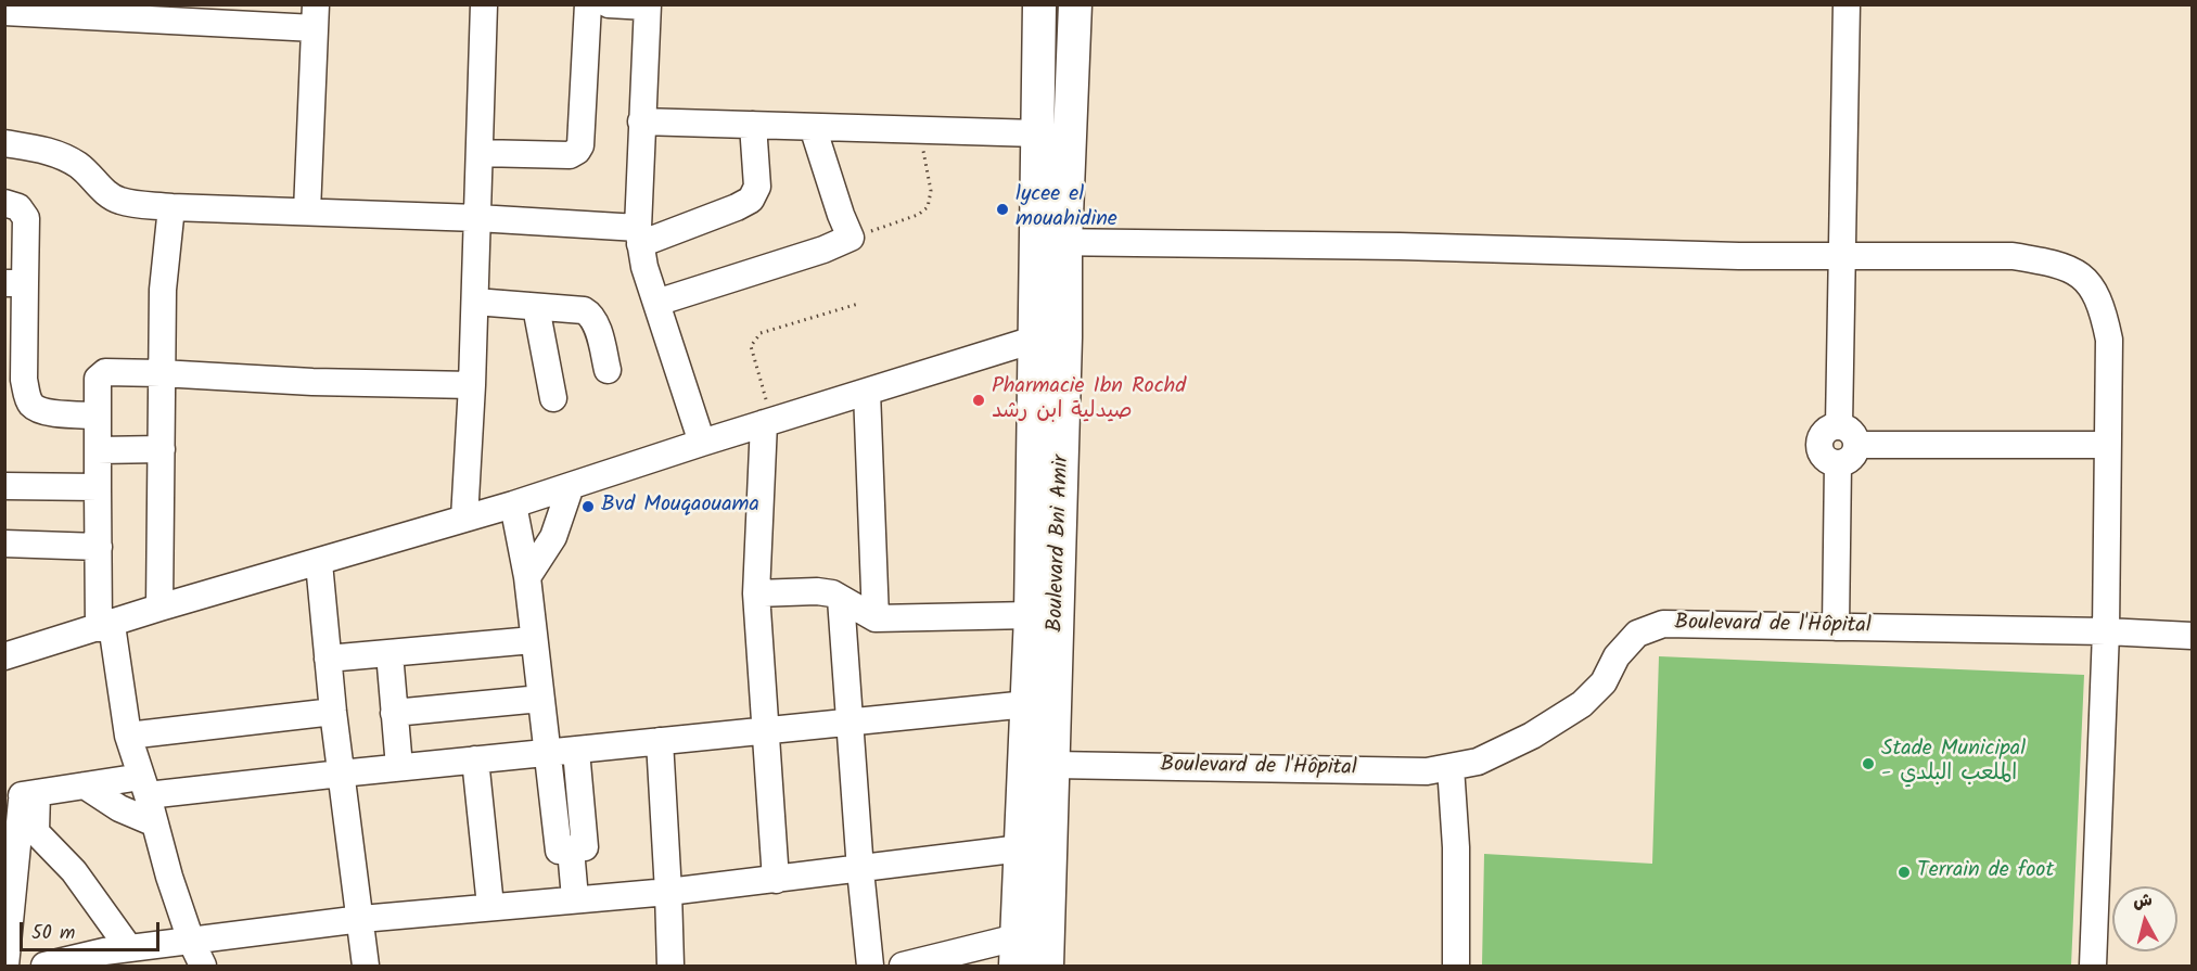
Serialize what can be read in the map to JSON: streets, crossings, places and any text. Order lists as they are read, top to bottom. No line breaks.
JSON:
{"streets":{"main road":["Boulevard Bni Amir"],"street":["Boulevard de l'Hôpital"]},"crossings":[["Boulevard Bni Amir","Boulevard de l'Hôpital"]],"places":["lycee el mouahidine","Pharmacie Ibn Rochd صيدلية ابن رشد","Bvd Mouqaouama","Stade Municipal - الملعب البلدي","Terrain de foot"],"scale_bar":"50 m","north":"top"}
